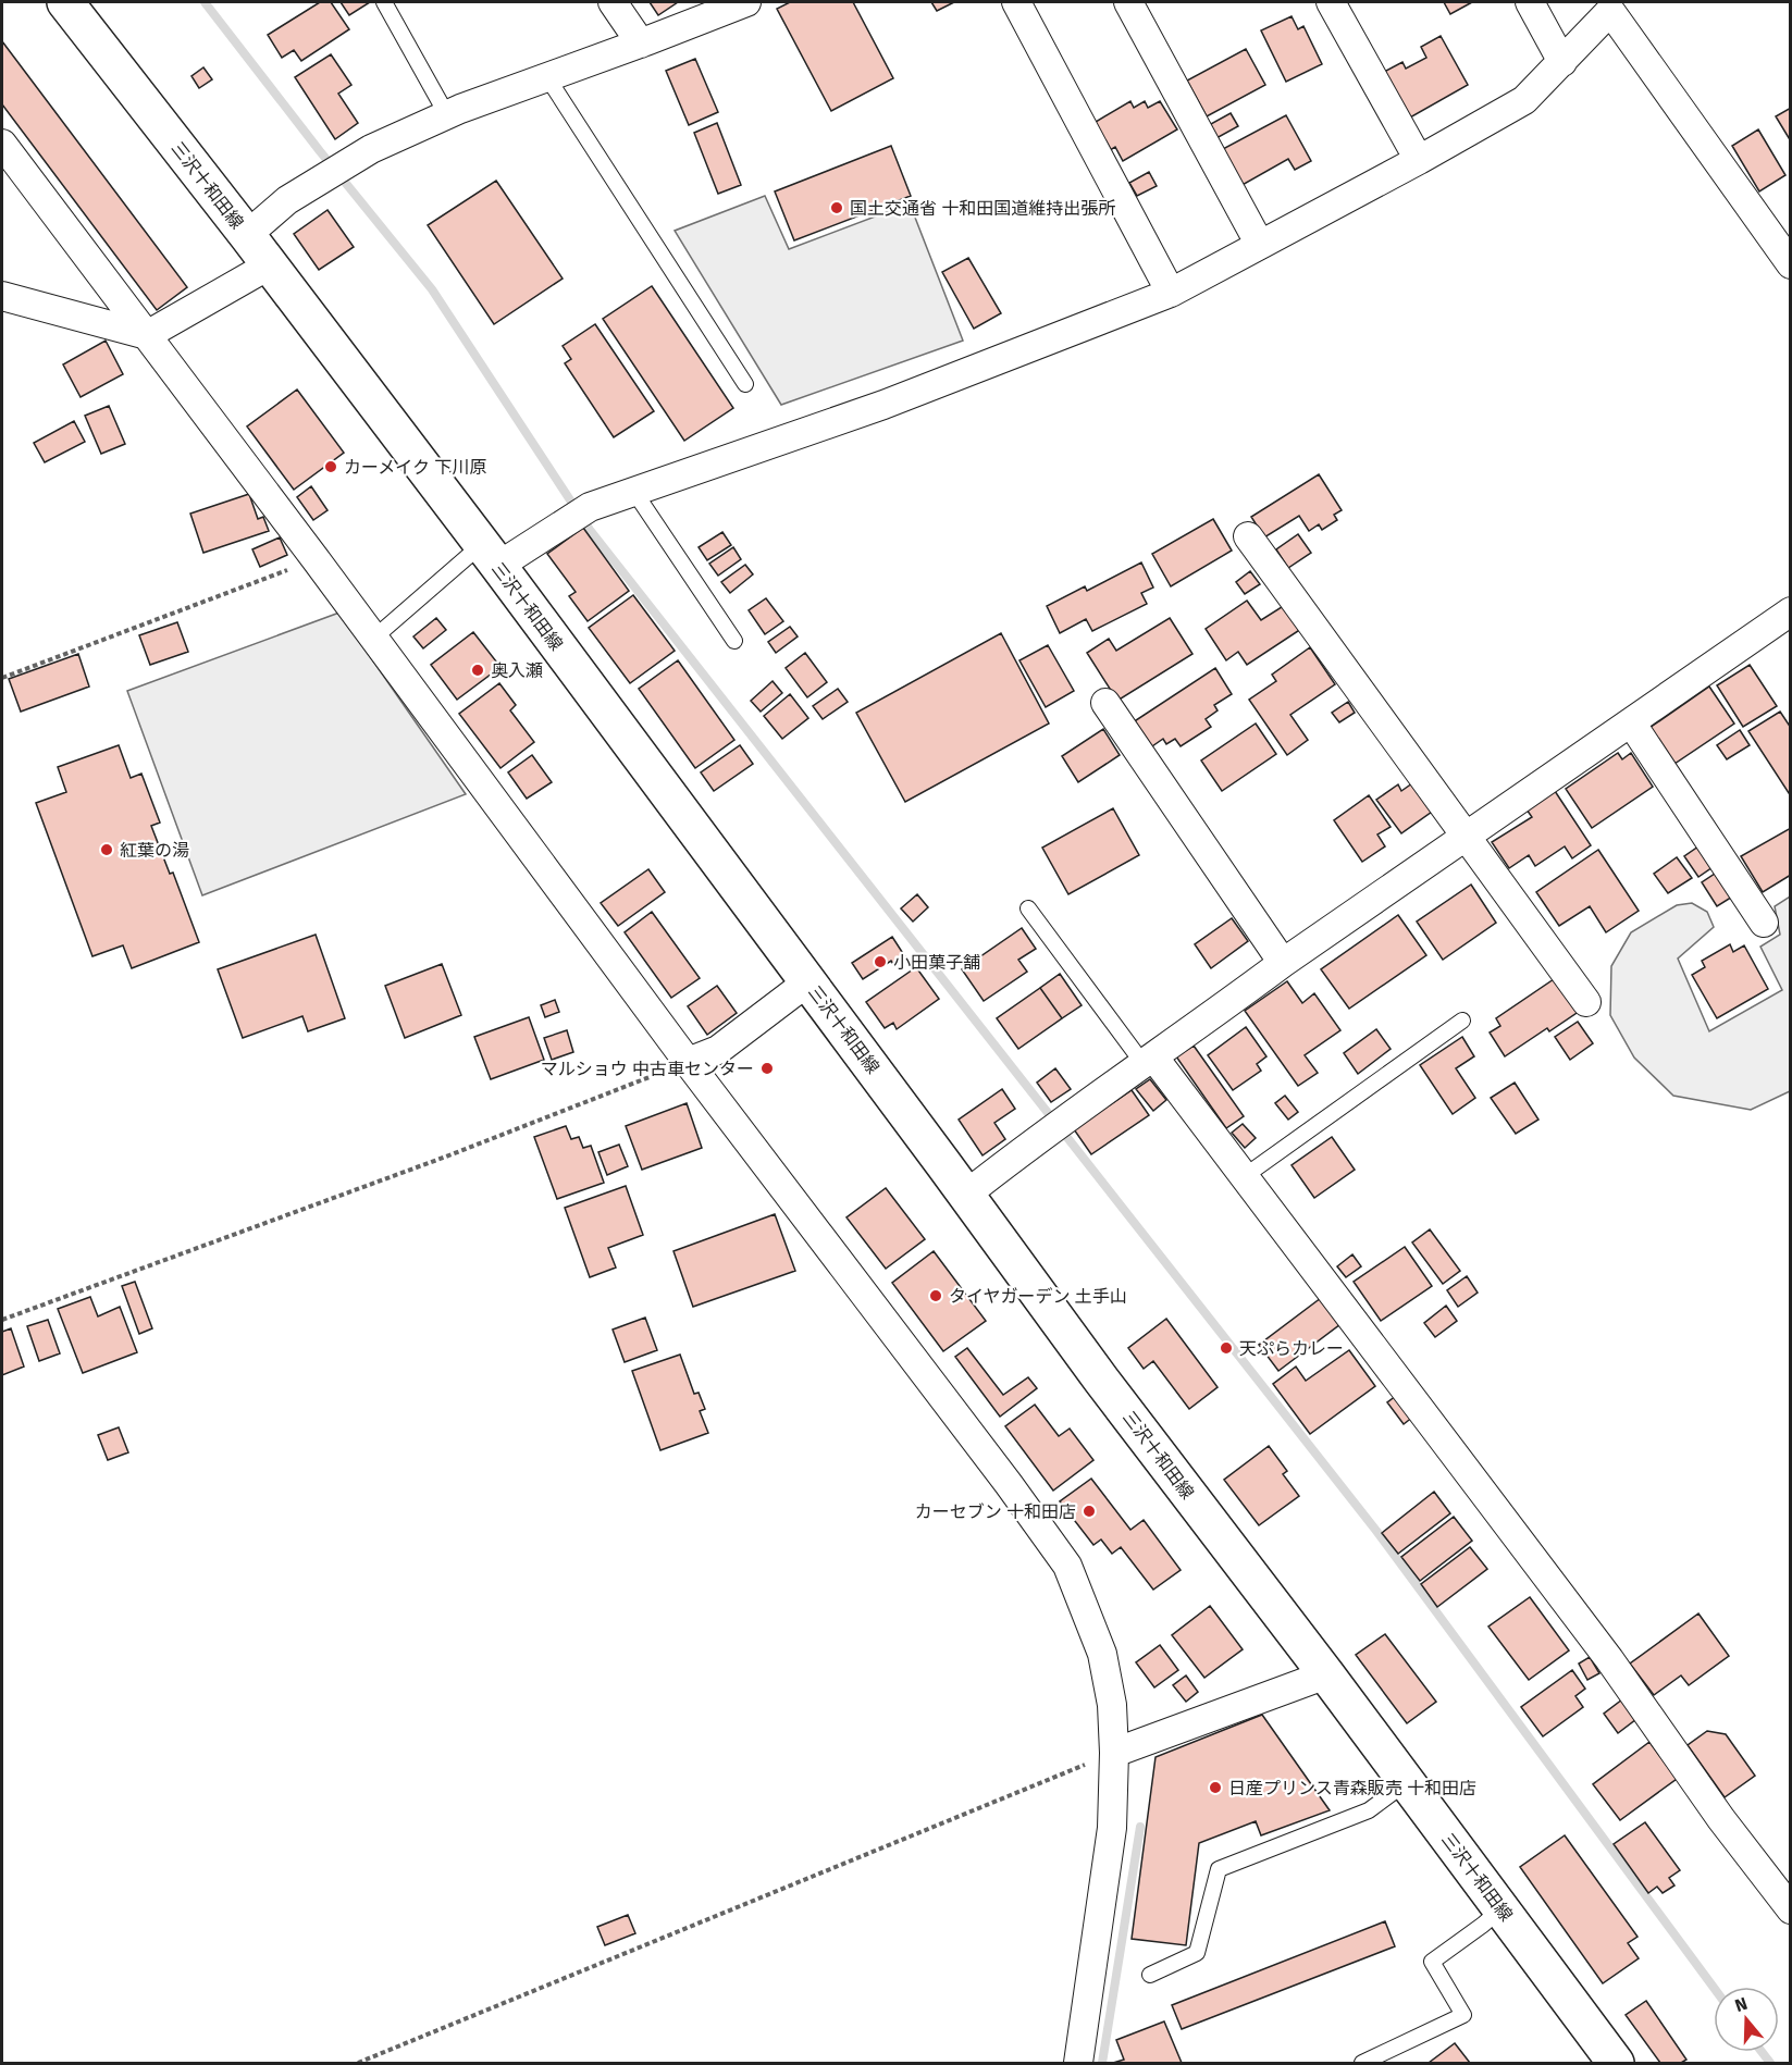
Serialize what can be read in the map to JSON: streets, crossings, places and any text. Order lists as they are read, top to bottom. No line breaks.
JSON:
{"streets":{"main road":["三沢十和田線"]},"places":["国土交通省 十和田国道維持出張所","カーメイク 下川原","奥入瀬","紅葉の湯","小田菓子舗","マルショウ 中古車センター","タイヤガーデン 土手山","天ぷらカレー","カーセブン 十和田店","日産プリンス青森販売 十和田店"],"north":"top"}
